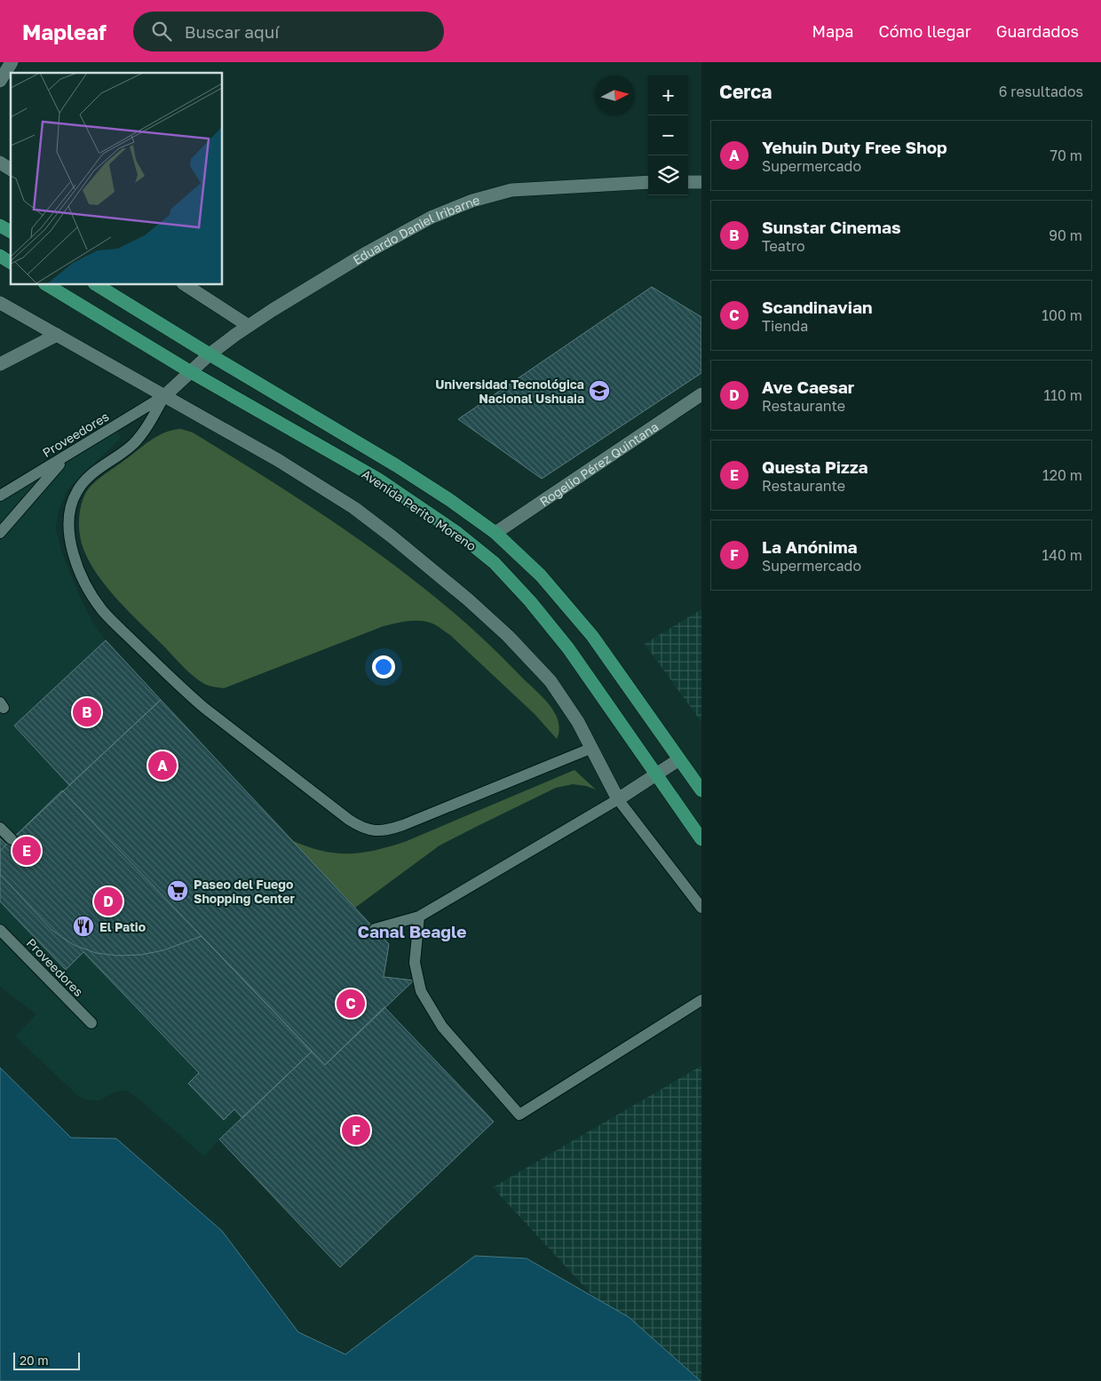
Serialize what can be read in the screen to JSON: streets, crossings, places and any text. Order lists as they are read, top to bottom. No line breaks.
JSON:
{"streets":{"main road":["Avenida Perito Moreno"],"street":["Eduardo Daniel Iribarne","Rogelio Pérez Quintana"],"lane":["Proveedores"]},"crossings":[["Eduardo Daniel Iribarne","Proveedores"],["Eduardo Daniel Iribarne","Avenida Perito Moreno"],["Rogelio Pérez Quintana","Avenida Perito Moreno"]],"districts":["Canal Beagle"],"places":{"school or university":["Universidad Tecnológica Nacional Ushuaia"],"supermarket":["Paseo del Fuego Shopping Center"],"restaurant":["El Patio"]},"scale_bar":"20 m","north":"right","page":{"header":"Mapleaf","search":"Buscar aquí","nav":["Mapa","Cómo llegar","Guardados"],"heading":["Cerca","6 resultados"],"map_buttons":["+","−"],"list":[{"mark":"A","name":"Yehuin Duty Free Shop","note":"Supermercado","value":"70 m"},{"mark":"B","name":"Sunstar Cinemas","note":"Teatro","value":"90 m"},{"mark":"C","name":"Scandinavian","note":"Tienda","value":"100 m"},{"mark":"D","name":"Ave Caesar","note":"Restaurante","value":"110 m"},{"mark":"E","name":"Questa Pizza","note":"Restaurante","value":"120 m"},{"mark":"F","name":"La Anónima","note":"Supermercado","value":"140 m"}],"pins":["B","A","E","D","C","F"],"scale":"20 m"}}
